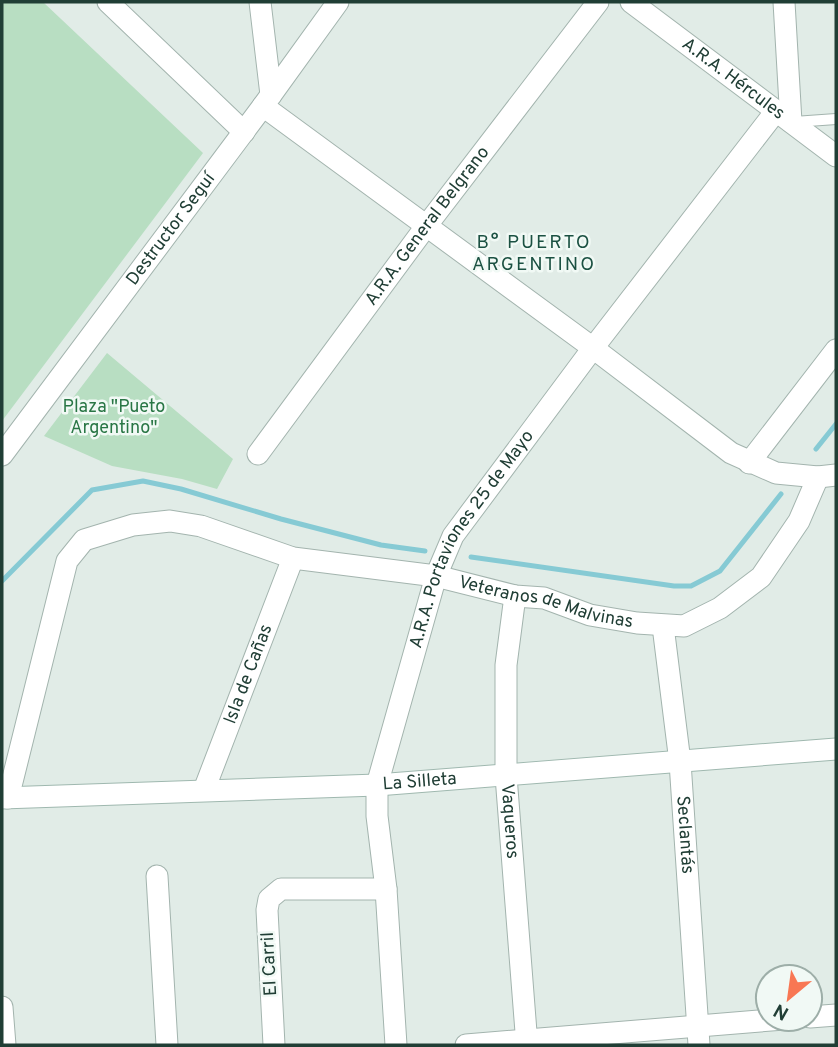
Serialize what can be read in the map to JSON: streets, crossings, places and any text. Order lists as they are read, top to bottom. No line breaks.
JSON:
{"streets":{"street":["A.R.A. Hércules","A.R.A. General Belgrano","Destructor Seguí","A.R.A. Portaviones 25 de Mayo","Veteranos de Malvinas","Isla de Cañas","La Silleta","Vaqueros","Seclantás","El Carril"]},"crossings":[["A.R.A. Hércules","A.R.A. Portaviones 25 de Mayo"],["A.R.A. Portaviones 25 de Mayo","Veteranos de Malvinas"],["A.R.A. Portaviones 25 de Mayo","La Silleta"],["A.R.A. Portaviones 25 de Mayo","El Carril"],["Veteranos de Malvinas","Isla de Cañas"],["Veteranos de Malvinas","La Silleta"],["Veteranos de Malvinas","Vaqueros"],["Veteranos de Malvinas","Seclantás"],["Isla de Cañas","La Silleta"],["La Silleta","Vaqueros"],["La Silleta","Seclantás"]],"districts":["B° PUERTO ARGENTINO"],"parks":["Plaza \"Pueto Argentino\""],"north":"bottom left"}
